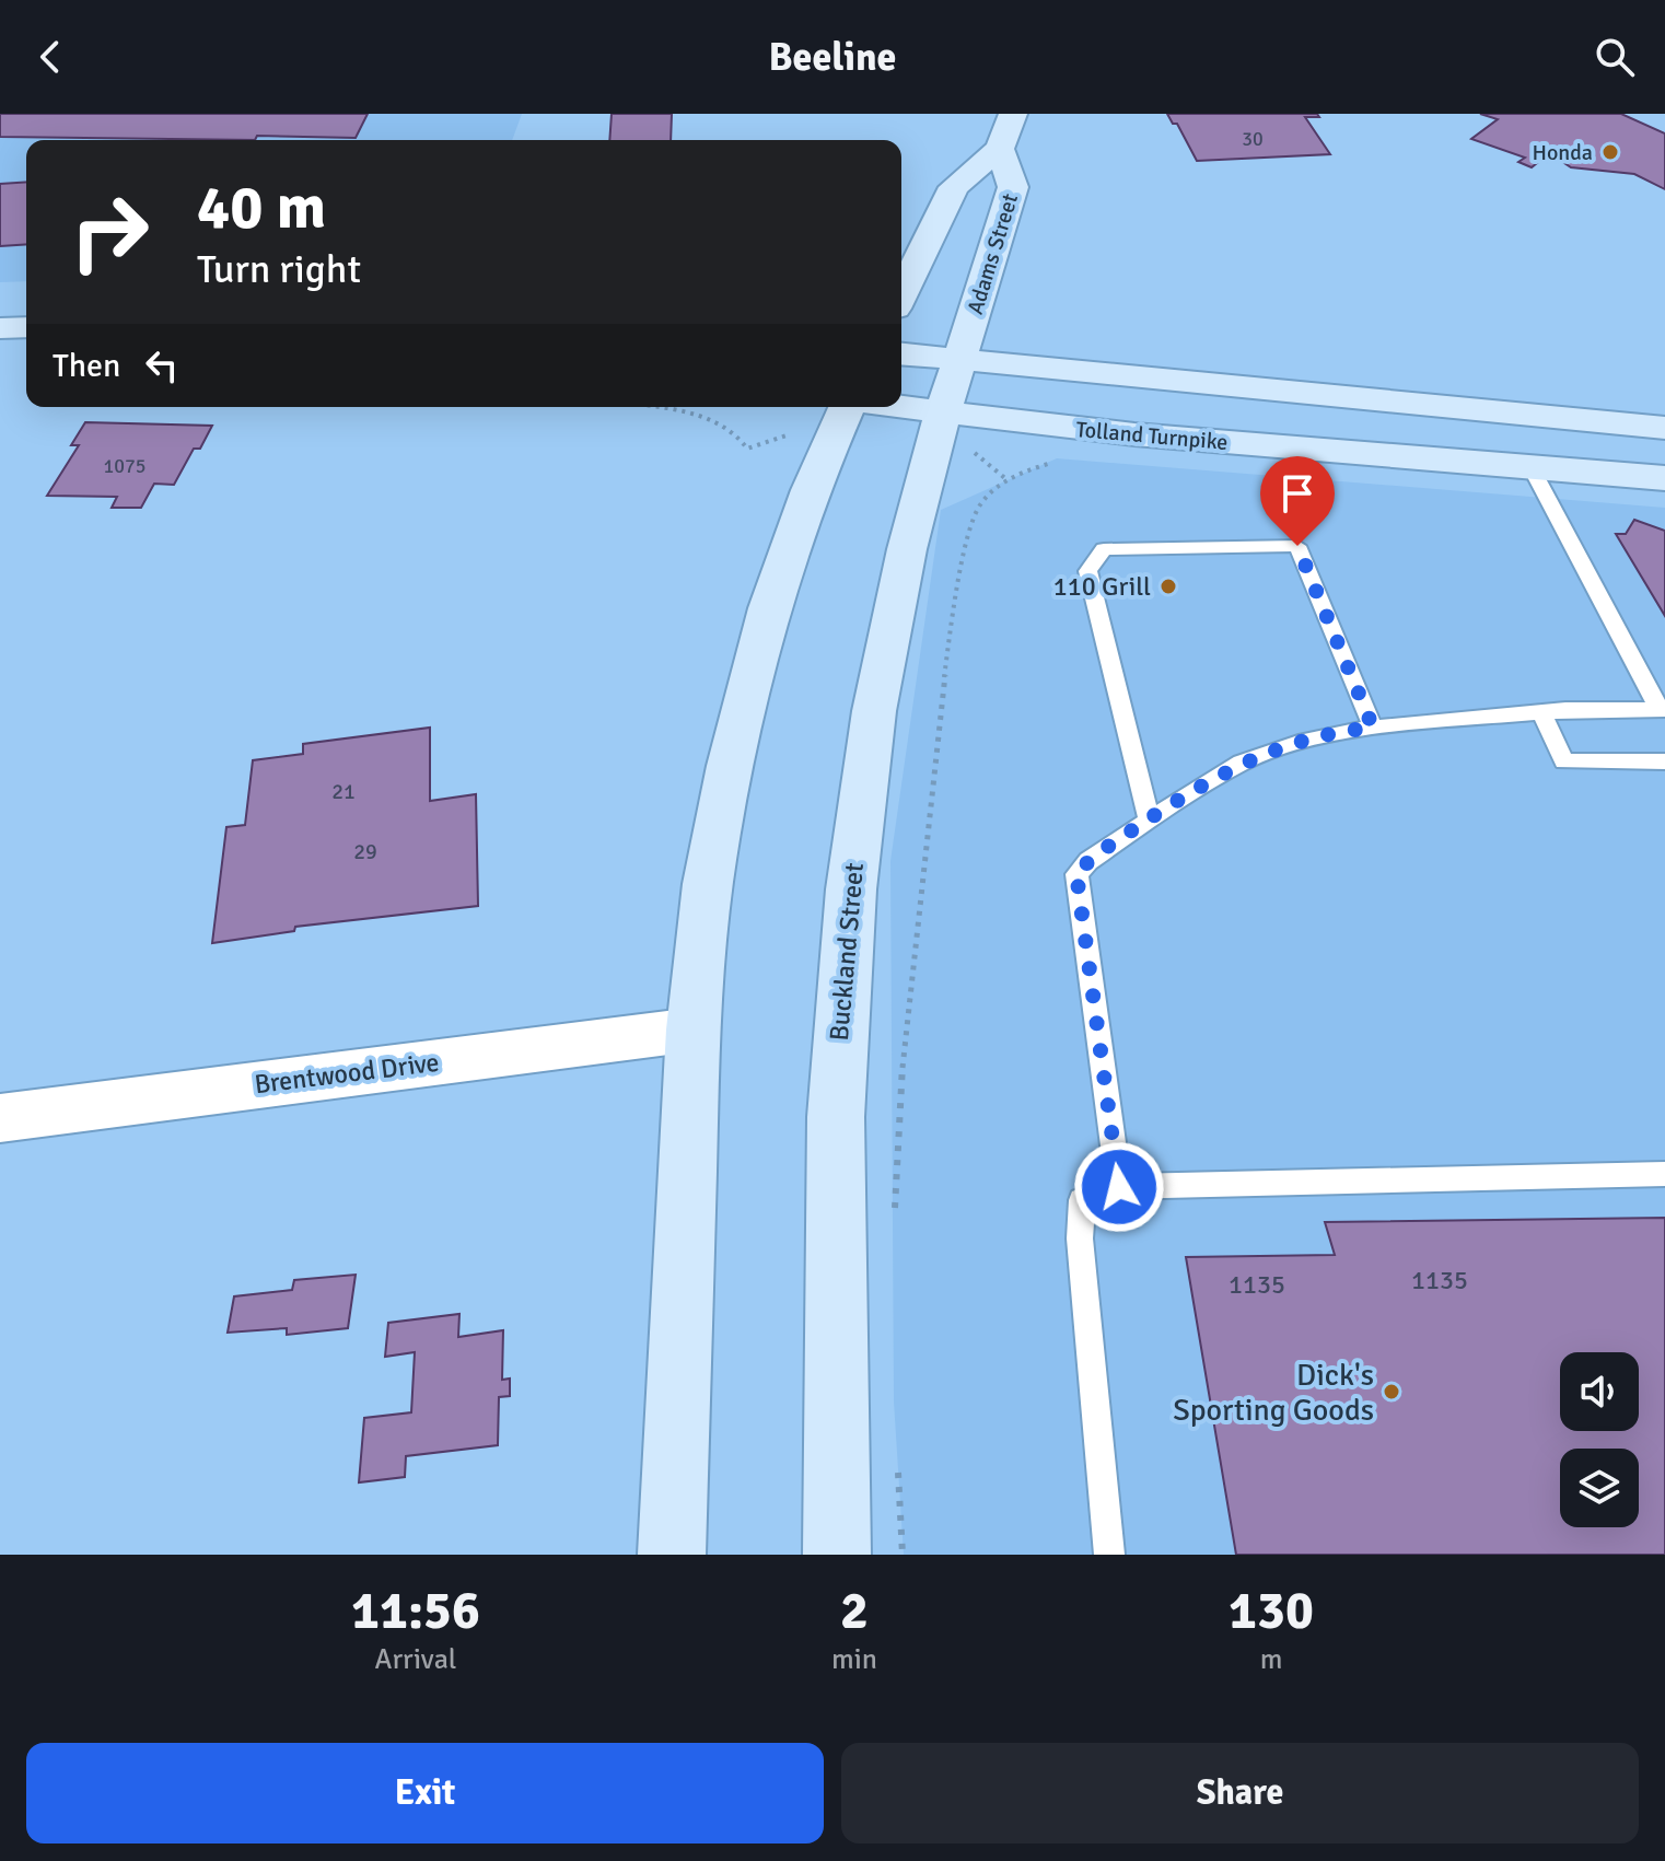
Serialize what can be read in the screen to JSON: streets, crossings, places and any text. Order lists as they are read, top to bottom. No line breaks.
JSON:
{"streets":{"main road":["Adams Street","Tolland Turnpike","Buckland Street"],"street":["Brentwood Drive"]},"crossings":[["Adams Street","Buckland Street"],["Tolland Turnpike","Buckland Street"]],"places":["Honda","110 Grill","Dick's Sporting Goods"],"house_numbers":["30","1075","21","29","1135","1135"],"page":{"header":"Beeline","turn":["40 m","Turn right"],"then":"Then","eta":["11:56","Arrival","2","min","130","m"],"buttons":["Exit","Share"]}}
